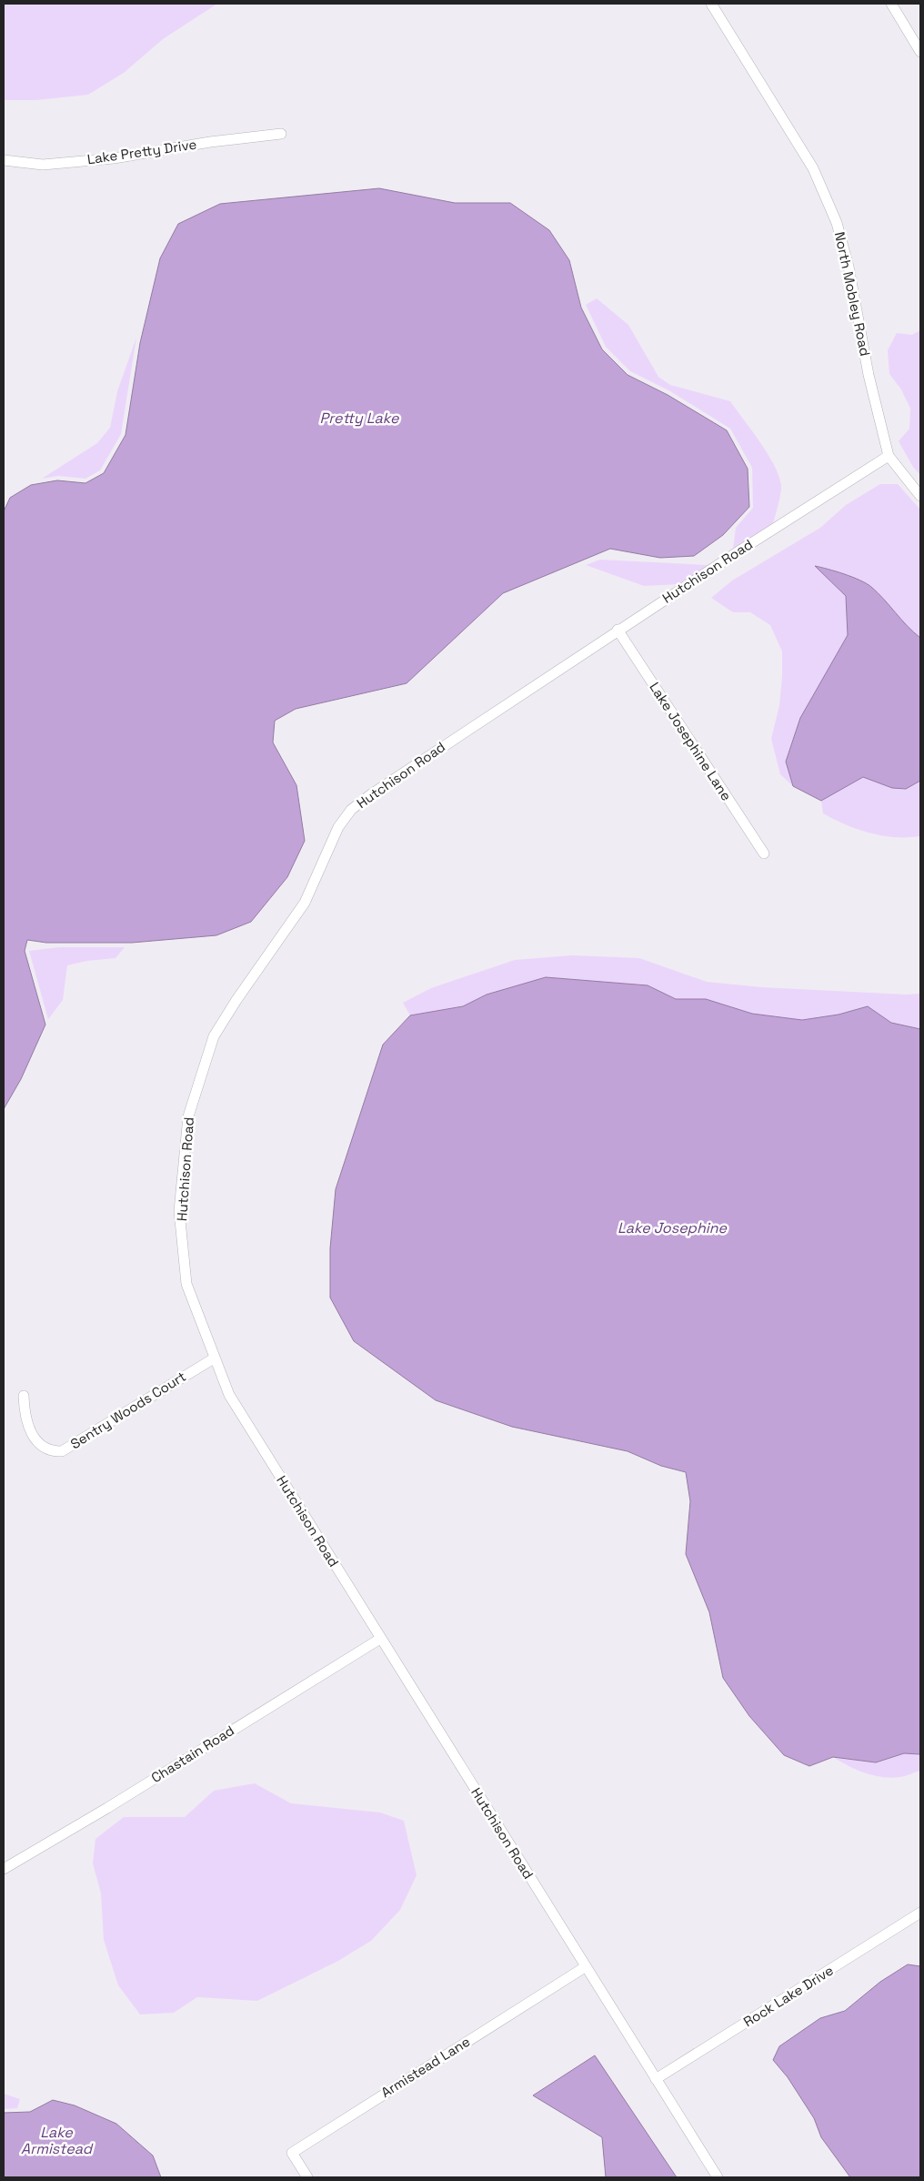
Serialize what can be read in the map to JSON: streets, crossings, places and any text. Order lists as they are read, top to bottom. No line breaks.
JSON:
{"streets":{"street":["Lake Pretty Drive","North Mobley Road","Hutchison Road","Lake Josephine Lane","Sentry Woods Court","Chastain Road","Rock Lake Drive","Armistead Lane"]},"crossings":[["North Mobley Road","Hutchison Road"],["Hutchison Road","Lake Josephine Lane"],["Hutchison Road","Sentry Woods Court"],["Hutchison Road","Chastain Road"],["Hutchison Road","Rock Lake Drive"],["Hutchison Road","Armistead Lane"]],"water":["Pretty Lake","Lake Josephine","Lake Armistead"]}
